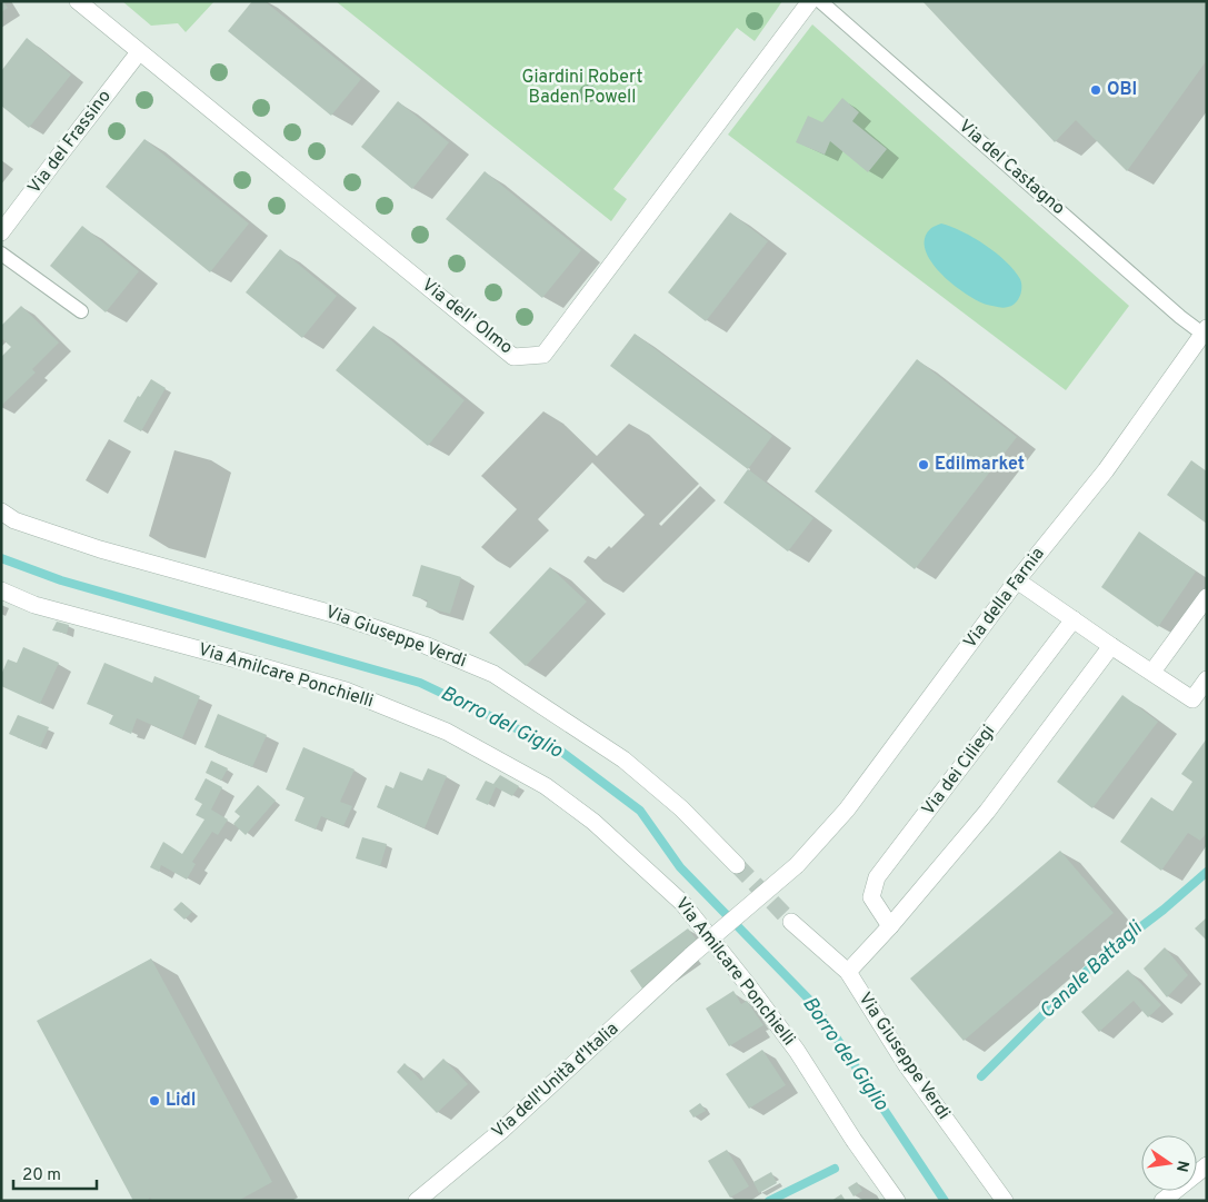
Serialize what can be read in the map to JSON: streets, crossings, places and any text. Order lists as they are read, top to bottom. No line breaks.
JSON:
{"streets":{"street":["Via del Frassino","Via dell' Olmo","Via della Farnia","Via Giuseppe Verdi","Via Amilcare Ponchielli","Via dei Ciliegi","Via dell'Unità d'Italia"],"lane":["Via del Castagno"]},"crossings":[["Via del Frassino","Via dell' Olmo"],["Via del Castagno","Via della Farnia"],["Via della Farnia","Via dell'Unità d'Italia"]],"water":["Borro del Giglio","Canale Battagli"],"parks":["Giardini Robert Baden Powell"],"places":["OBI","Edilmarket","Lidl"],"scale_bar":"20 m","north":"right"}
